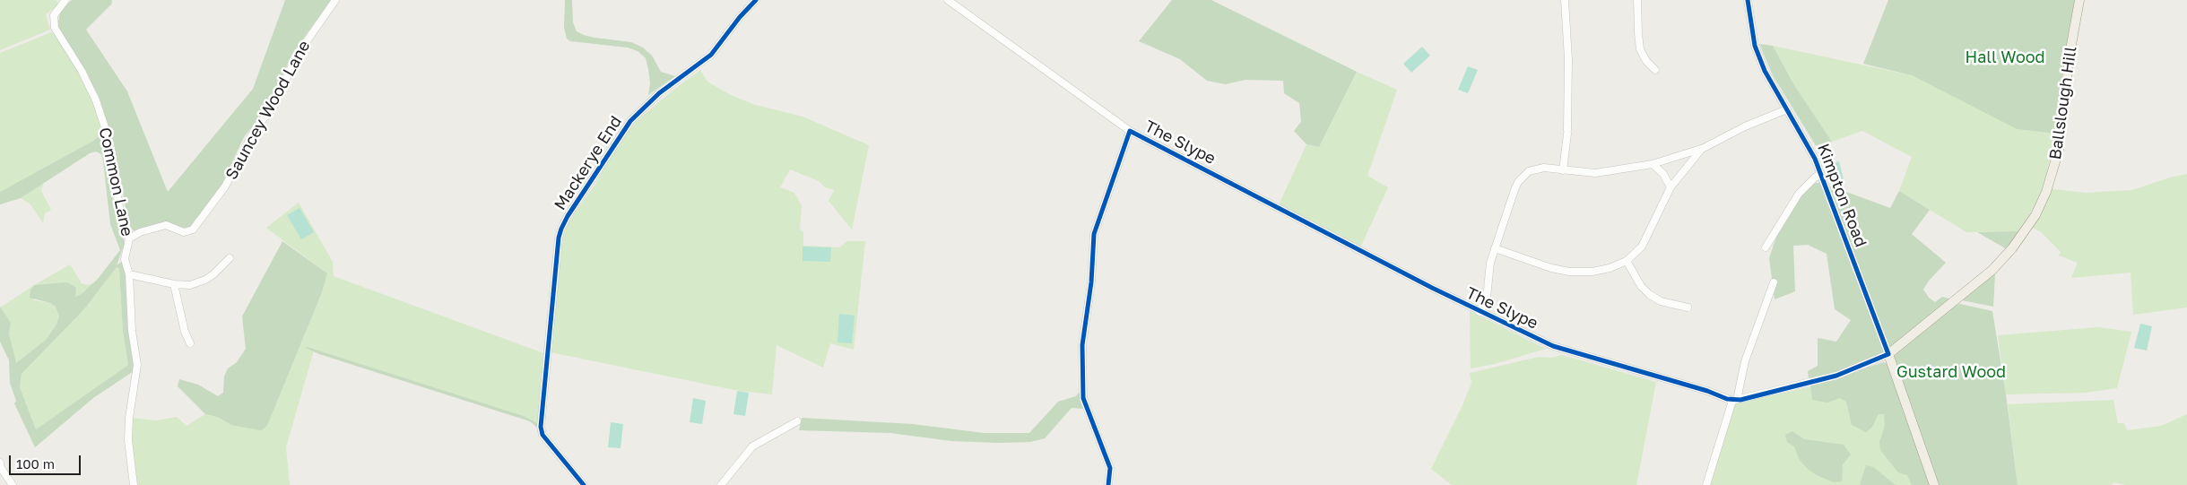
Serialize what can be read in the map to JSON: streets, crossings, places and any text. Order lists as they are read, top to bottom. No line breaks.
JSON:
{"streets":{"main road":["Ballslough Hill"],"street":["Sauncey Wood Lane","The Slype","Mackerye End","Common Lane","Kimpton Road"]},"crossings":[["Ballslough Hill","Kimpton Road"],["Sauncey Wood Lane","Common Lane"]],"parks":["Hall Wood","Gustard Wood"],"scale_bar":"100 m"}
